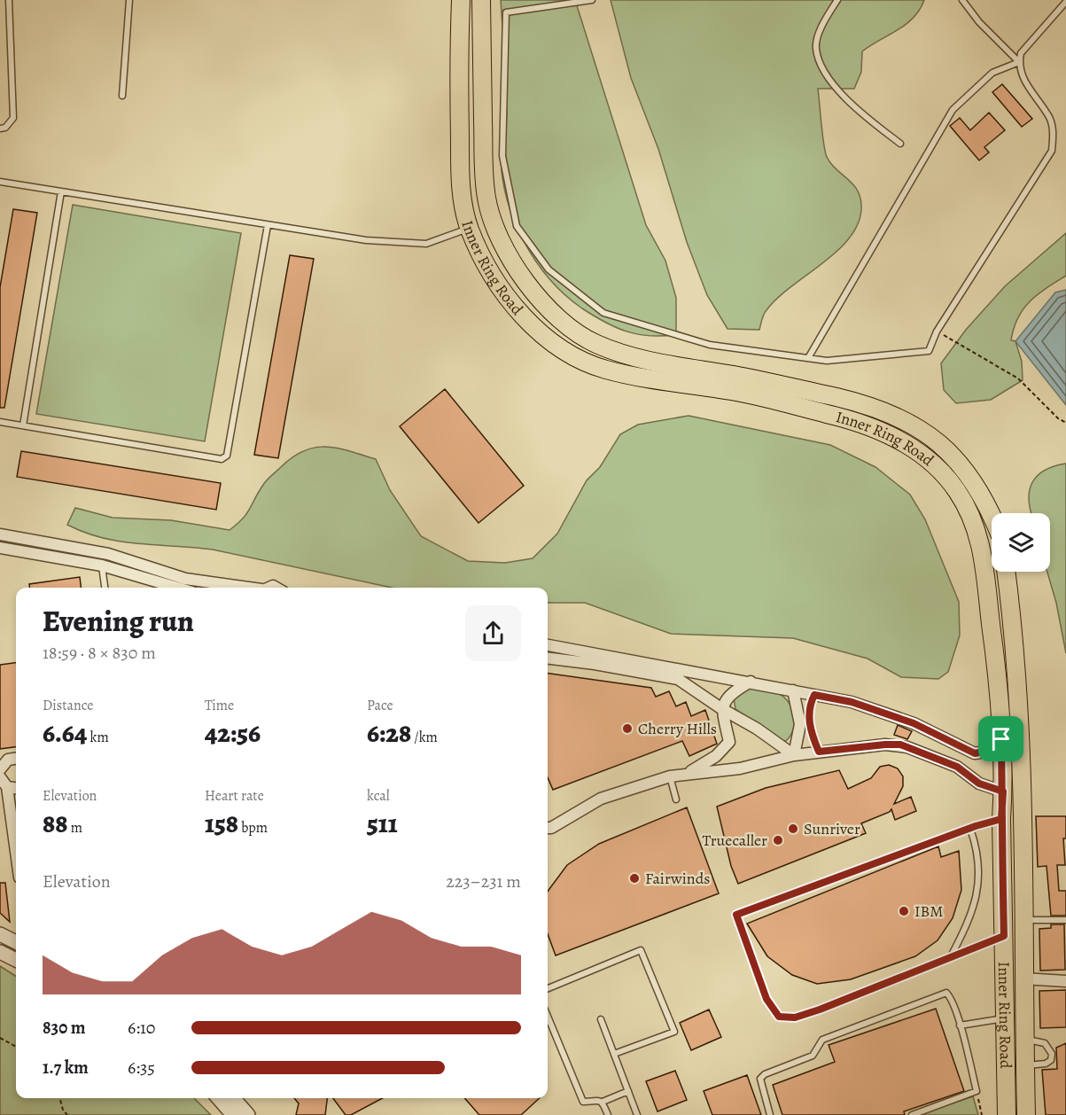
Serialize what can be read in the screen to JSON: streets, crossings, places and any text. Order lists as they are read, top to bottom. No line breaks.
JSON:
{"streets":{"main road":["Inner Ring Road"]},"places":["Cherry Hills","Sunriver","Truecaller","Fairwinds","IBM"],"page":{"heading":["Evening run","18:59 · 8 × 830 m"],"stats":[["Distance","6.64 km"],["Time","42:56"],["Pace","6:28 /km"],["Elevation","88 m"],["Heart rate","158 bpm"],["kcal","511"]],"chart":["Elevation","223–231 m"],"list":[{"name":"830 m","note":"6:10"},{"name":"1.7 km","note":"6:35"}]}}
